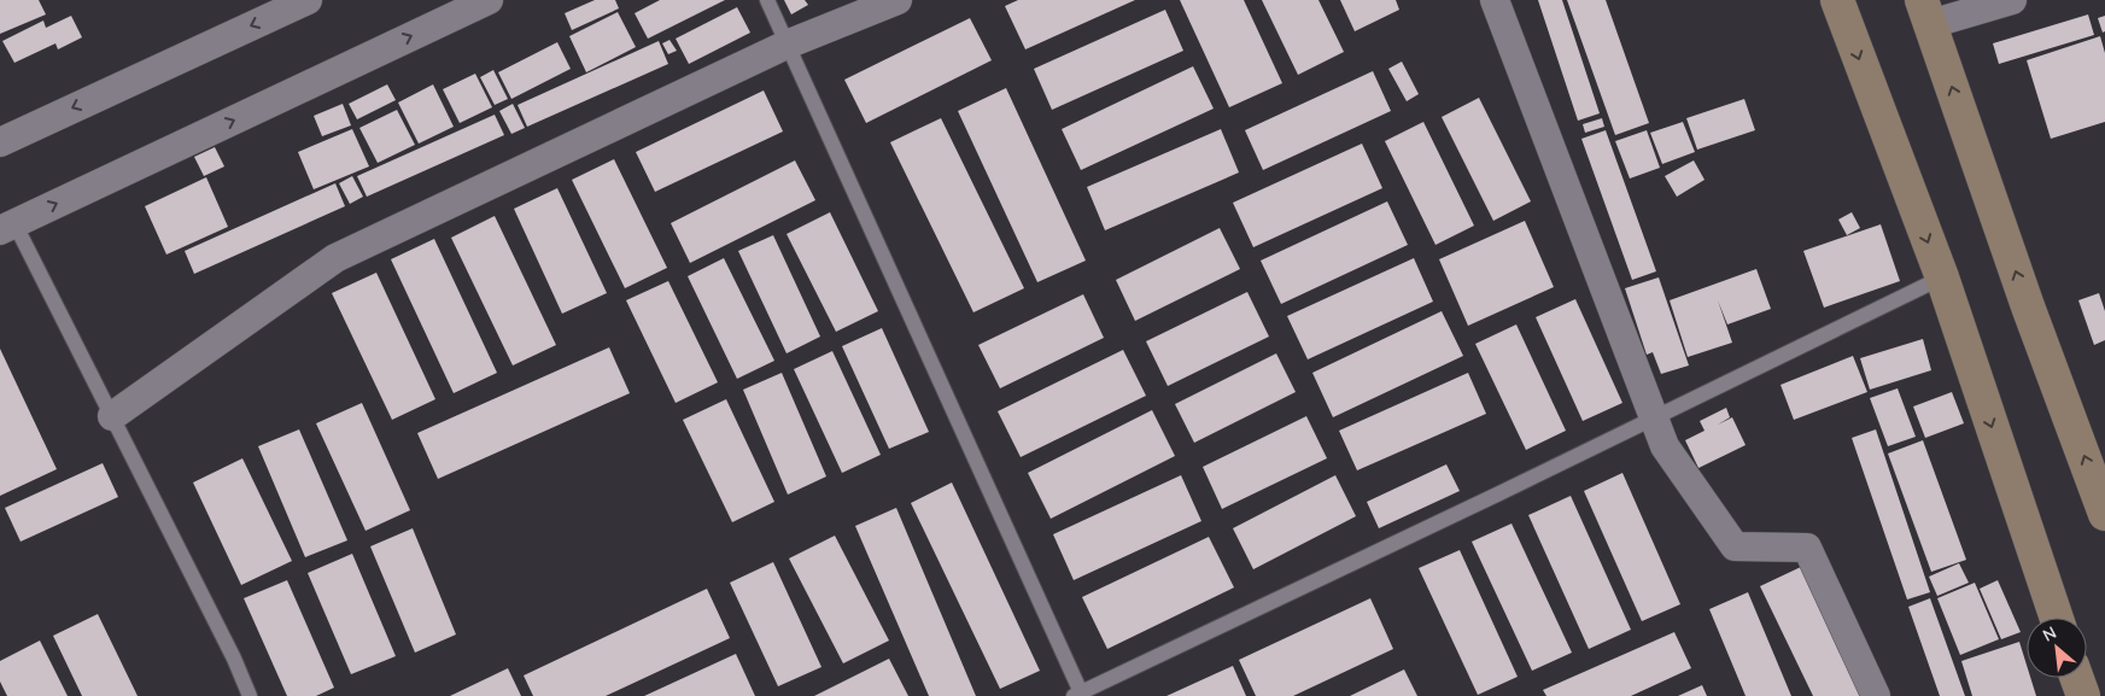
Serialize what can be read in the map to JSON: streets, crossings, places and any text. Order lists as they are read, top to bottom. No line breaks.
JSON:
{"north":"top left"}
